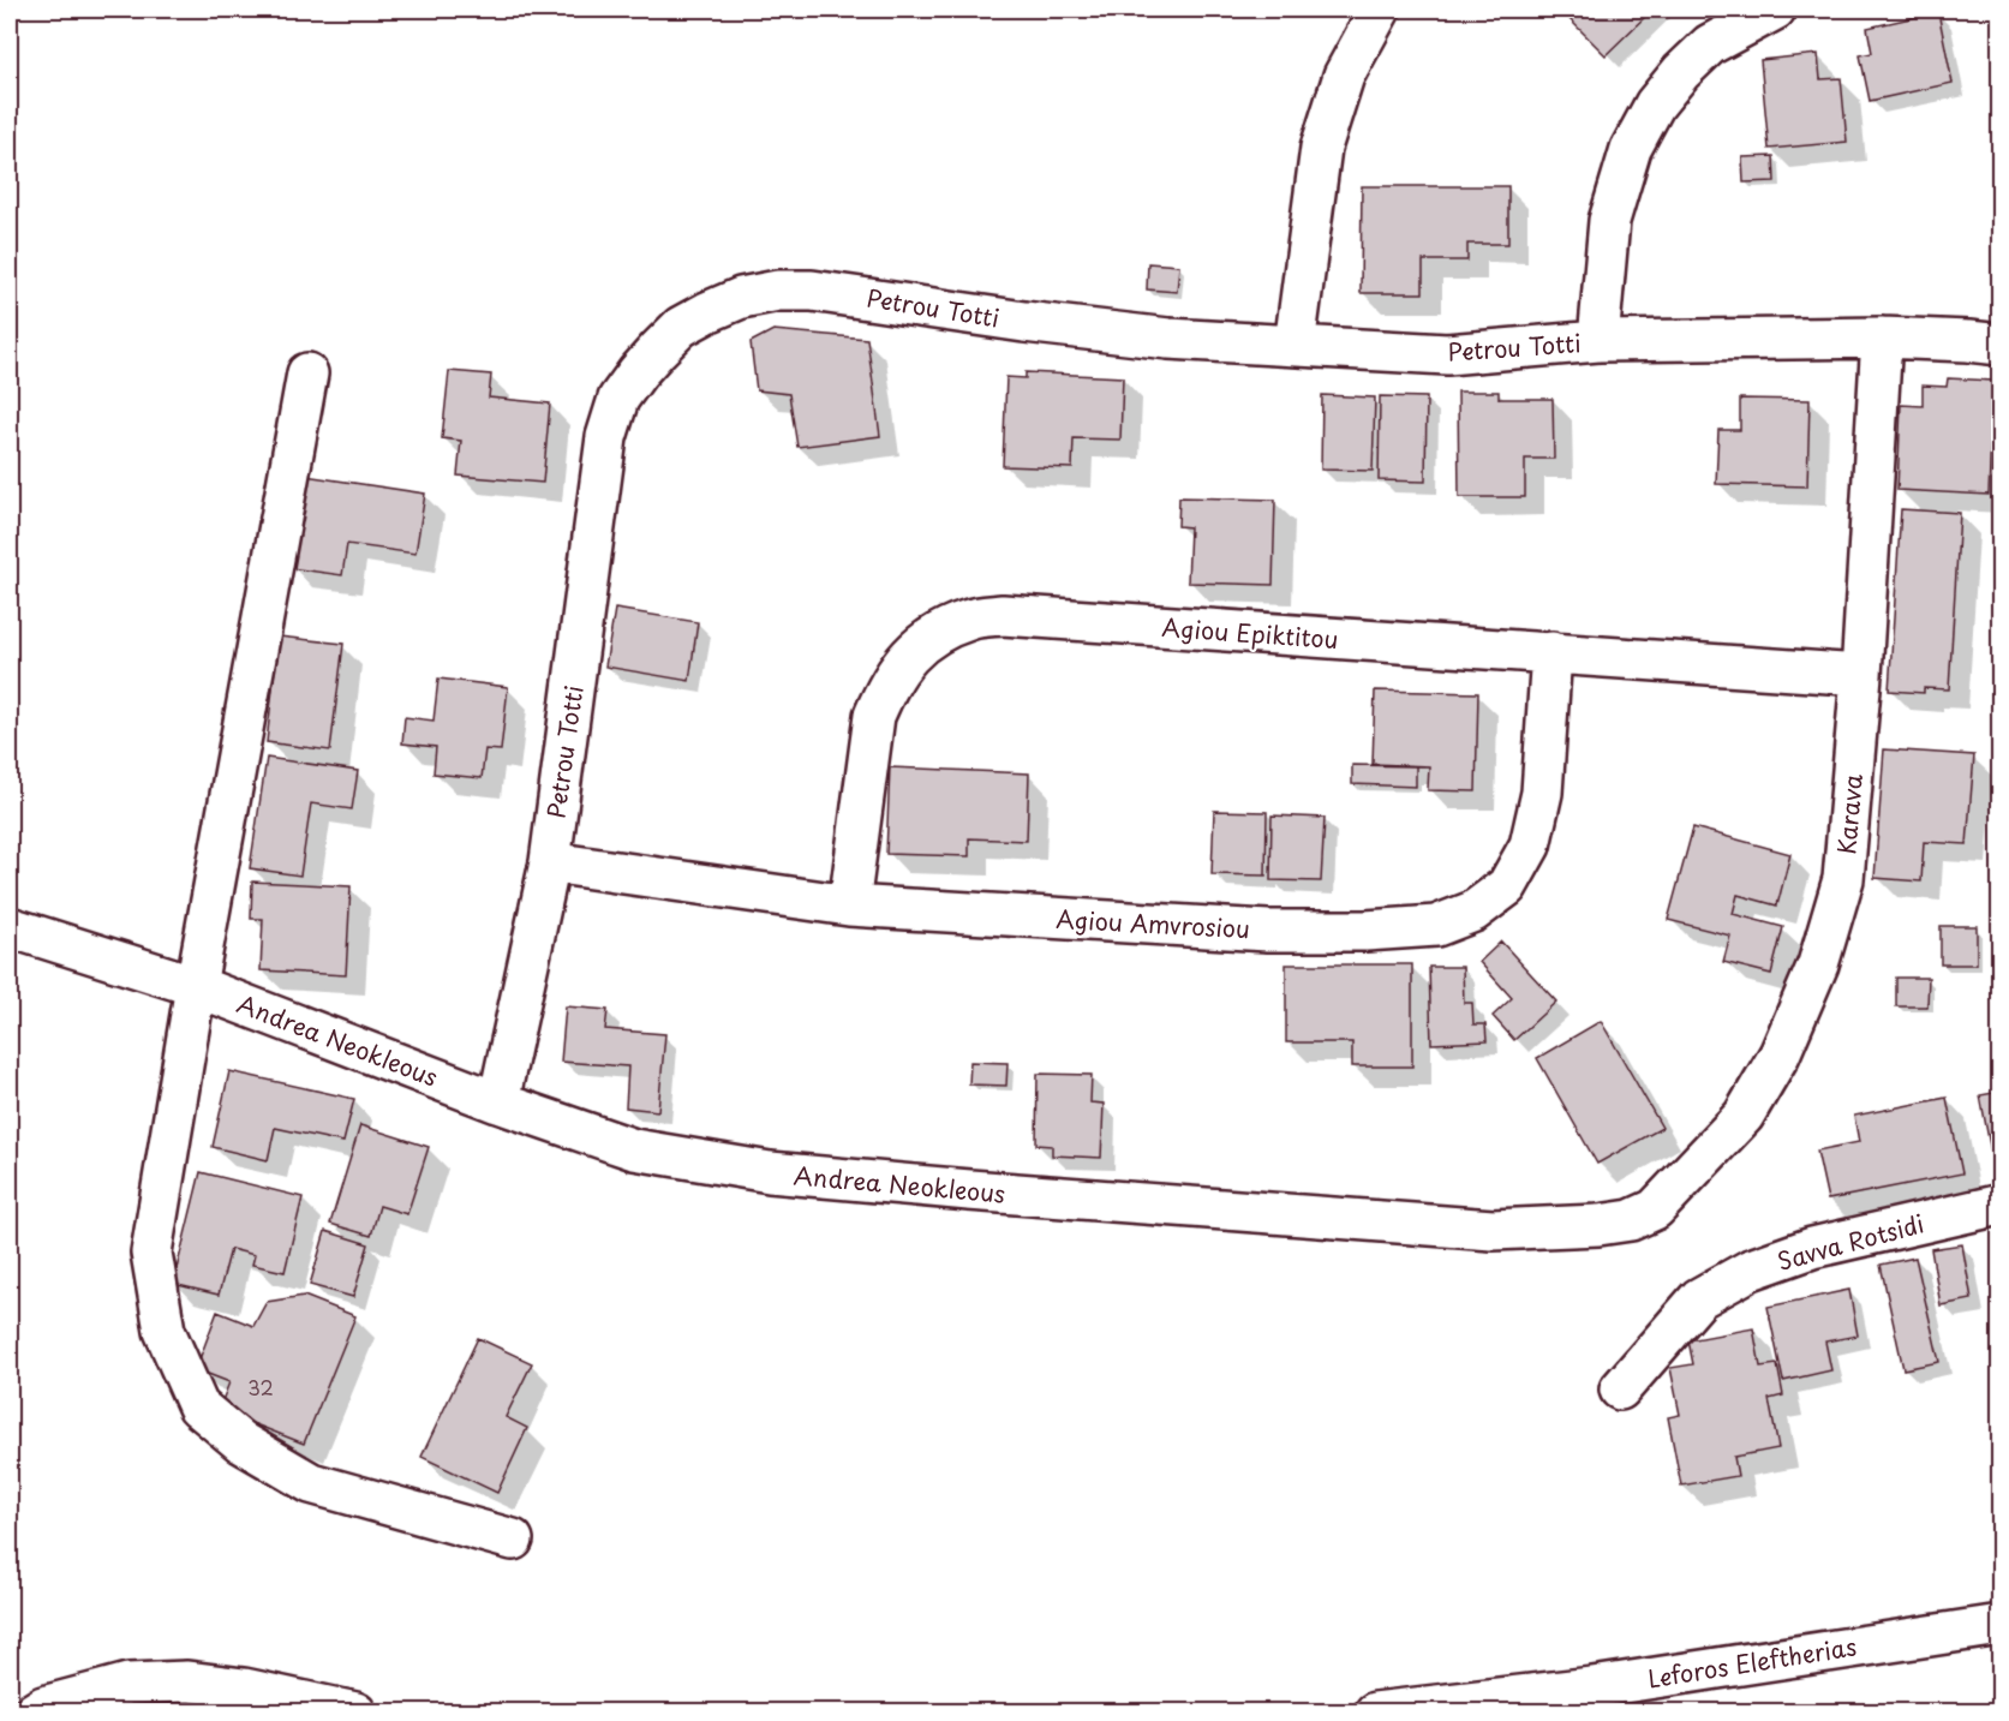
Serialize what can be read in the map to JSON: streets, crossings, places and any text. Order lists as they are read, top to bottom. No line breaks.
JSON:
{"streets":{"street":["Petrou Totti","Agiou Epiktitou","Karava","Agiou Amvrosiou","Andrea Neokleous","Savva Rotsidi","Leforos Eleftherias"]},"crossings":[["Petrou Totti","Karava"],["Petrou Totti","Agiou Amvrosiou"],["Petrou Totti","Andrea Neokleous"],["Agiou Epiktitou","Karava"],["Agiou Epiktitou","Agiou Amvrosiou"],["Karava","Andrea Neokleous"]],"house_numbers":["32"]}
